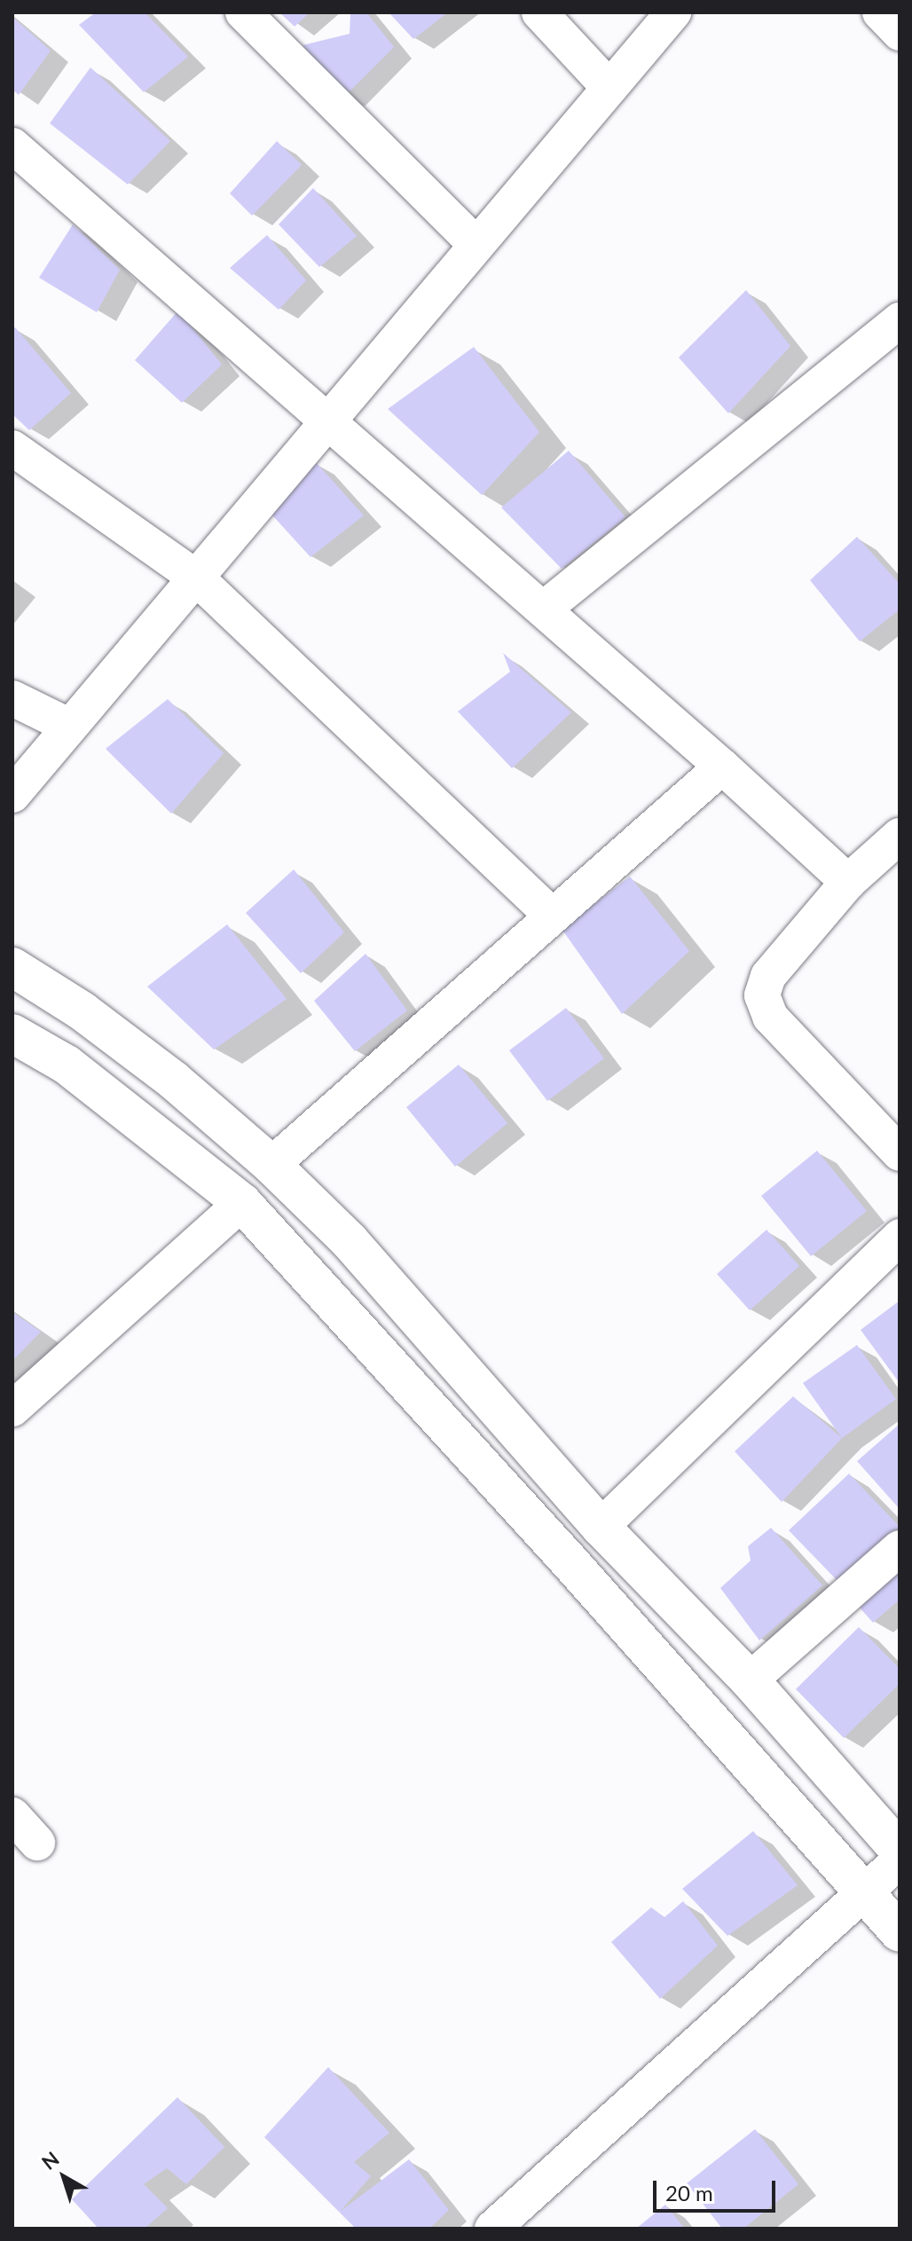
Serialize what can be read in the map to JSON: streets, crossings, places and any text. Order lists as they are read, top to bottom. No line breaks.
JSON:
{"scale_bar":"20 m","north":"top left"}
